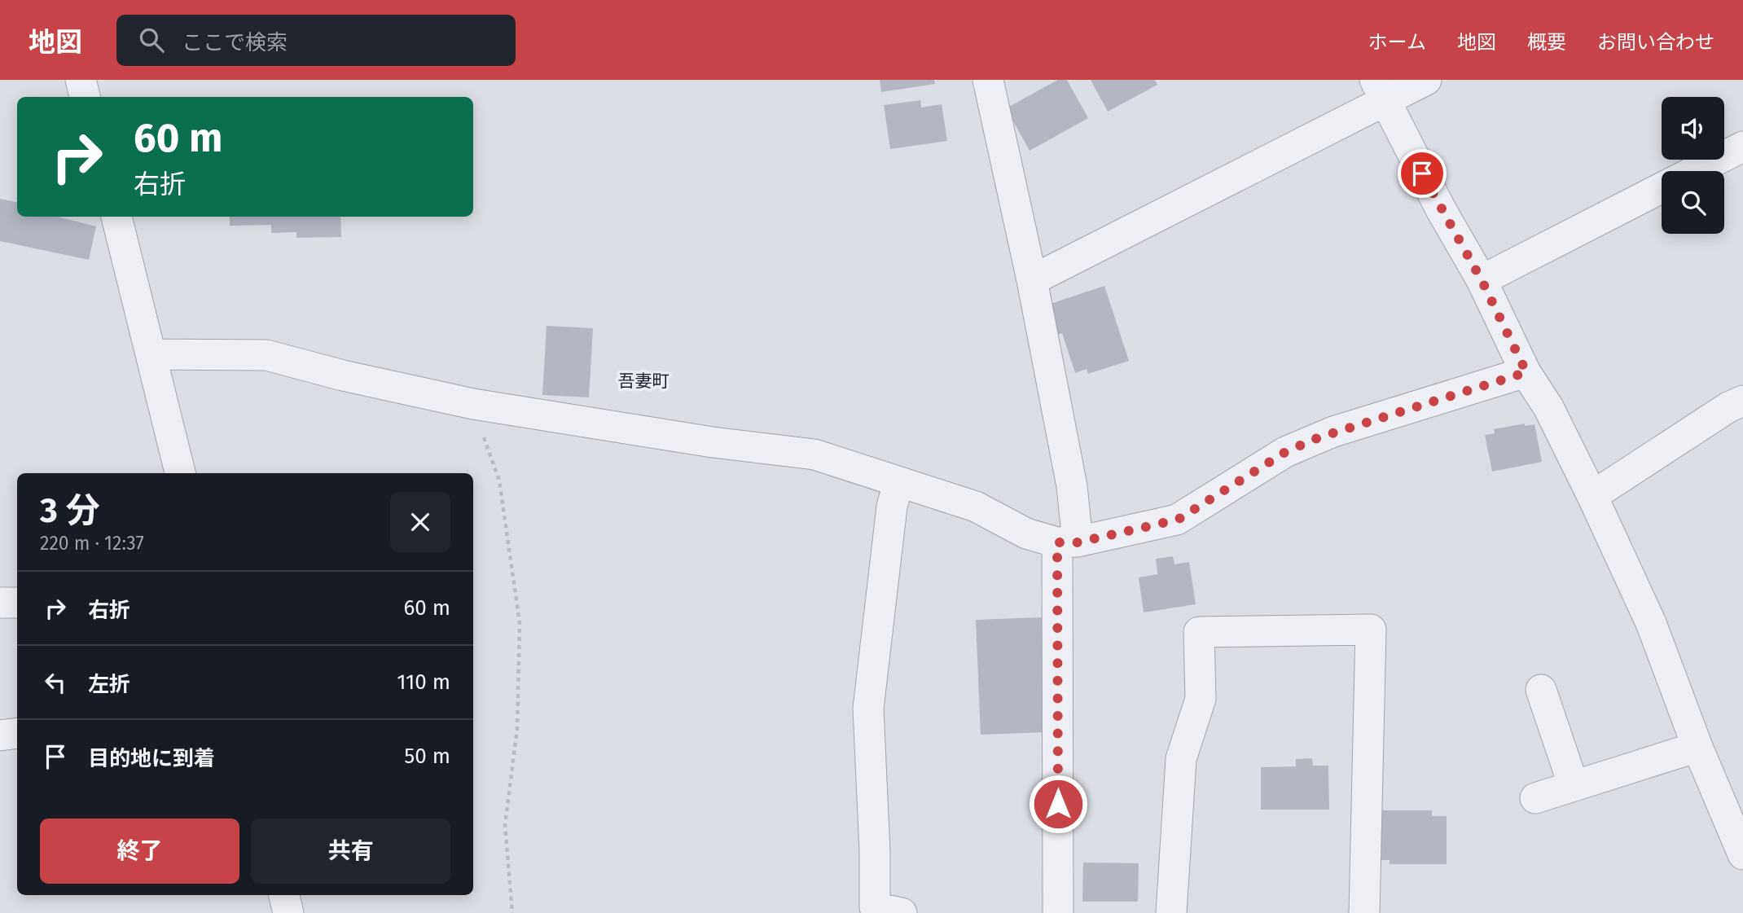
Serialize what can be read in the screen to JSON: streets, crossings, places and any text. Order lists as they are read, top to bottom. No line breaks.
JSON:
{"districts":["吾妻町"],"page":{"header":"地図","search":"ここで検索","nav":["ホーム","地図","概要","お問い合わせ"],"turn":["60 m","右折"],"heading":["3 分","220 m · 12:37"],"list":[{"name":"右折","value":"60 m"},{"name":"左折","value":"110 m"},{"name":"目的地に到着","value":"50 m"}],"buttons":["終了","共有"]}}
